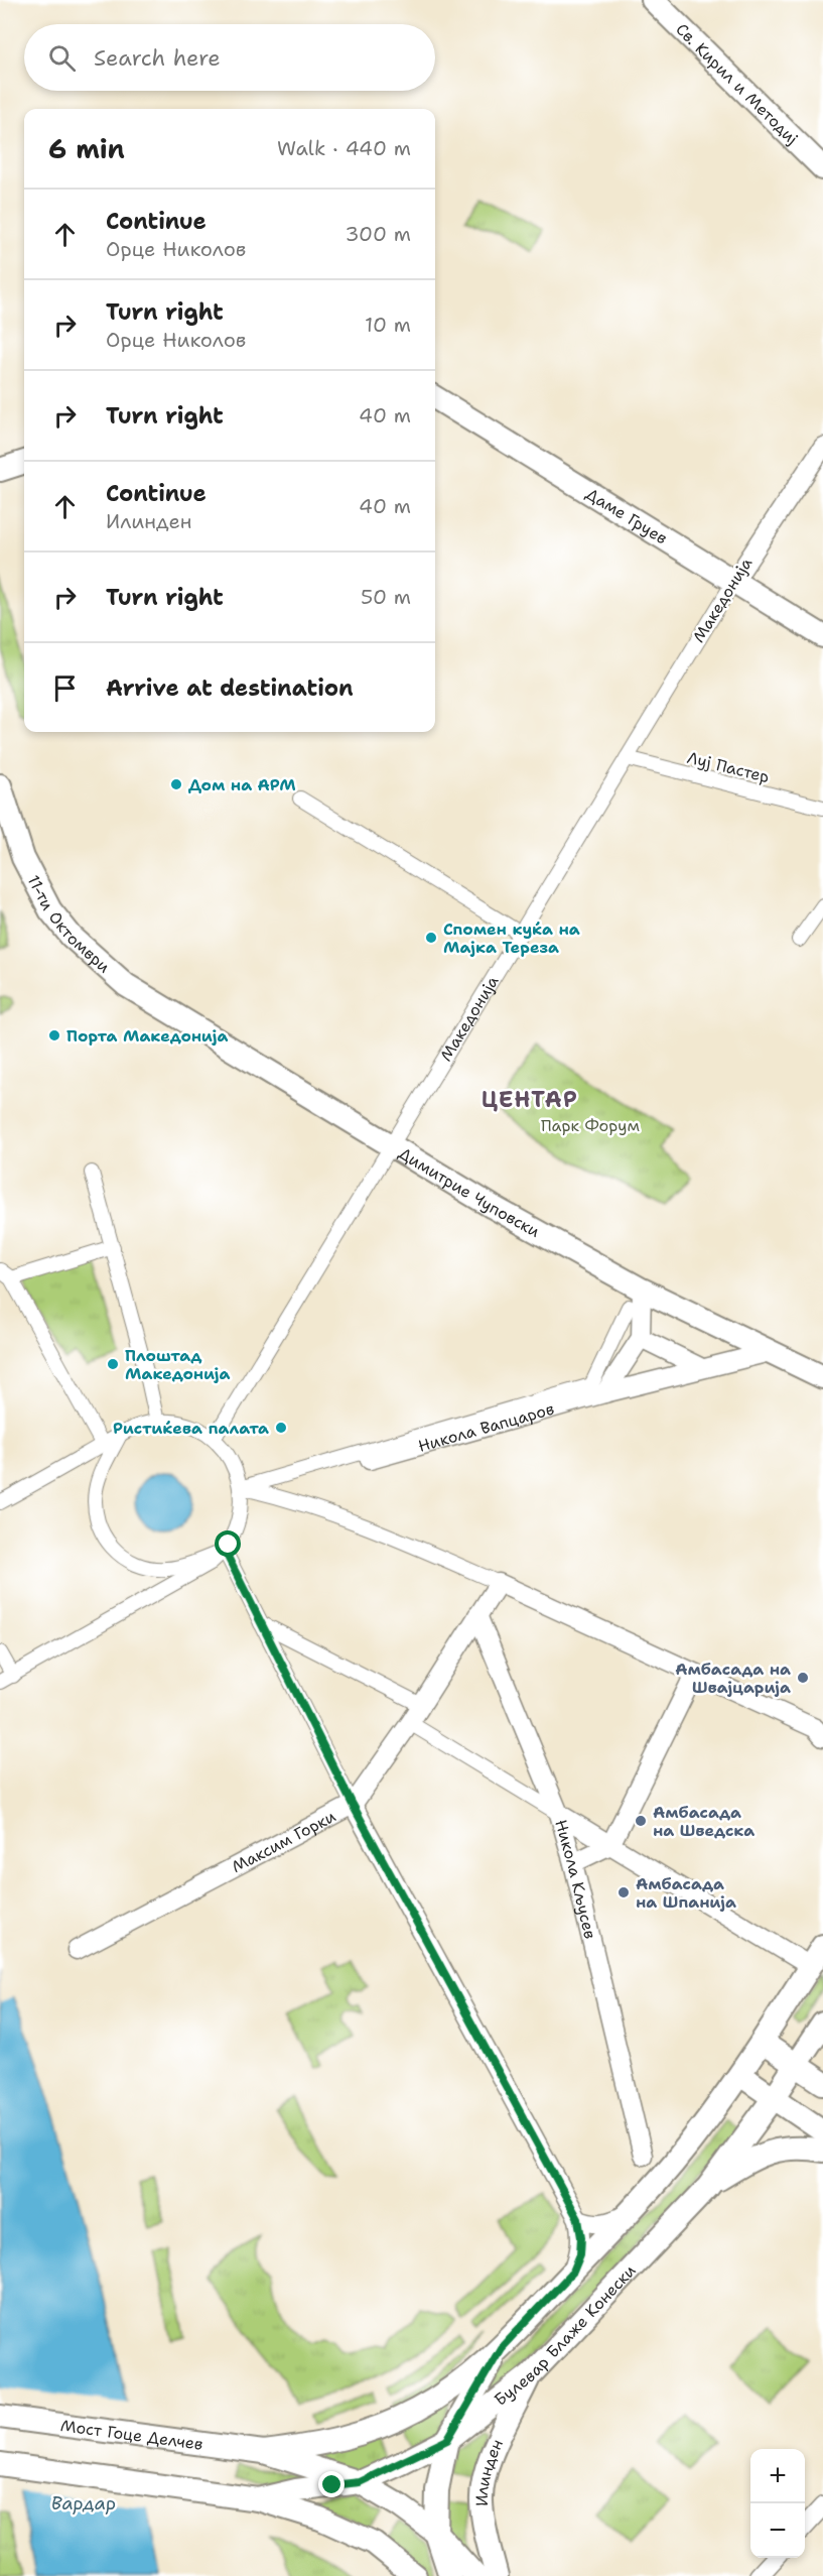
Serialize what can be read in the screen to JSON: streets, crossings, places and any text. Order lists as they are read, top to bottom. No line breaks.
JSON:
{"streets":{"street":["Св. Кирил и Методиј","Даме Груев","Македонија","Луј Пастер","11-ти Октомври","Димитрие Чуповски","Никола Вапцаров","Максим Горки","Никола Кљусев","Булевар Блаже Конески","Мост Гоце Делчев","Илинден"]},"crossings":[["Даме Груев","Македонија"],["Македонија","Луј Пастер"],["Македонија","Димитрие Чуповски"],["11-ти Октомври","Димитрие Чуповски"],["Димитрие Чуповски","Никола Вапцаров"],["Максим Горки","Никола Кљусев"],["Булевар Блаже Конески","Илинден"]],"districts":["ЦЕНТАР"],"water":["Вардар"],"parks":["Парк Форум"],"places":["Дом на АРМ","Спомен куќа на Мајка Тереза","Порта Македонија","Плоштад Македонија","Ристиќева палата","Амбасада на Швајцарија","Амбасада на Шведска","Амбасада на Шпанија"],"page":{"search":"Search here","heading":["6 min","Walk · 440 m"],"list":[["Continue","Орце Николов","300 m"],["Turn right","Орце Николов","10 m"],["Turn right","40 m"],["Continue","Илинден","40 m"],["Turn right","50 m"],"Arrive at destination"],"map_buttons":["+","−"]}}
